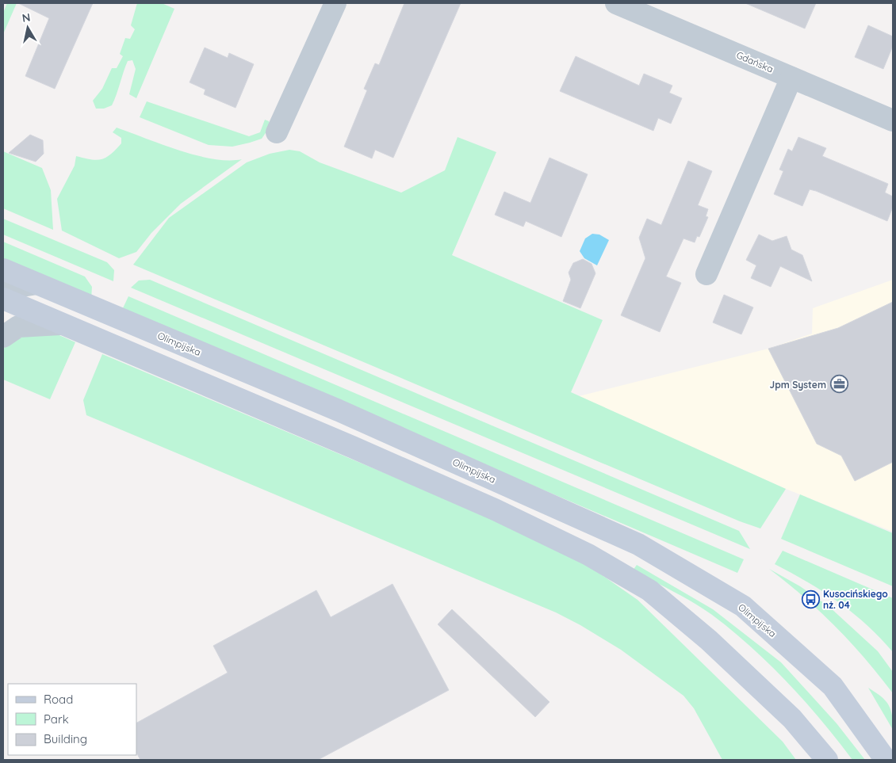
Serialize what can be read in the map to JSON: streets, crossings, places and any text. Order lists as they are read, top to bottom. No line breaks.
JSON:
{"streets":{"main road":["Olimpijska"],"street":["Gdańska"]},"places":{"office":["Jpm System"],"bus stop":["Kusocińskiego nż. 04"]},"legend":["Road","Park","Building"],"north":"top"}
